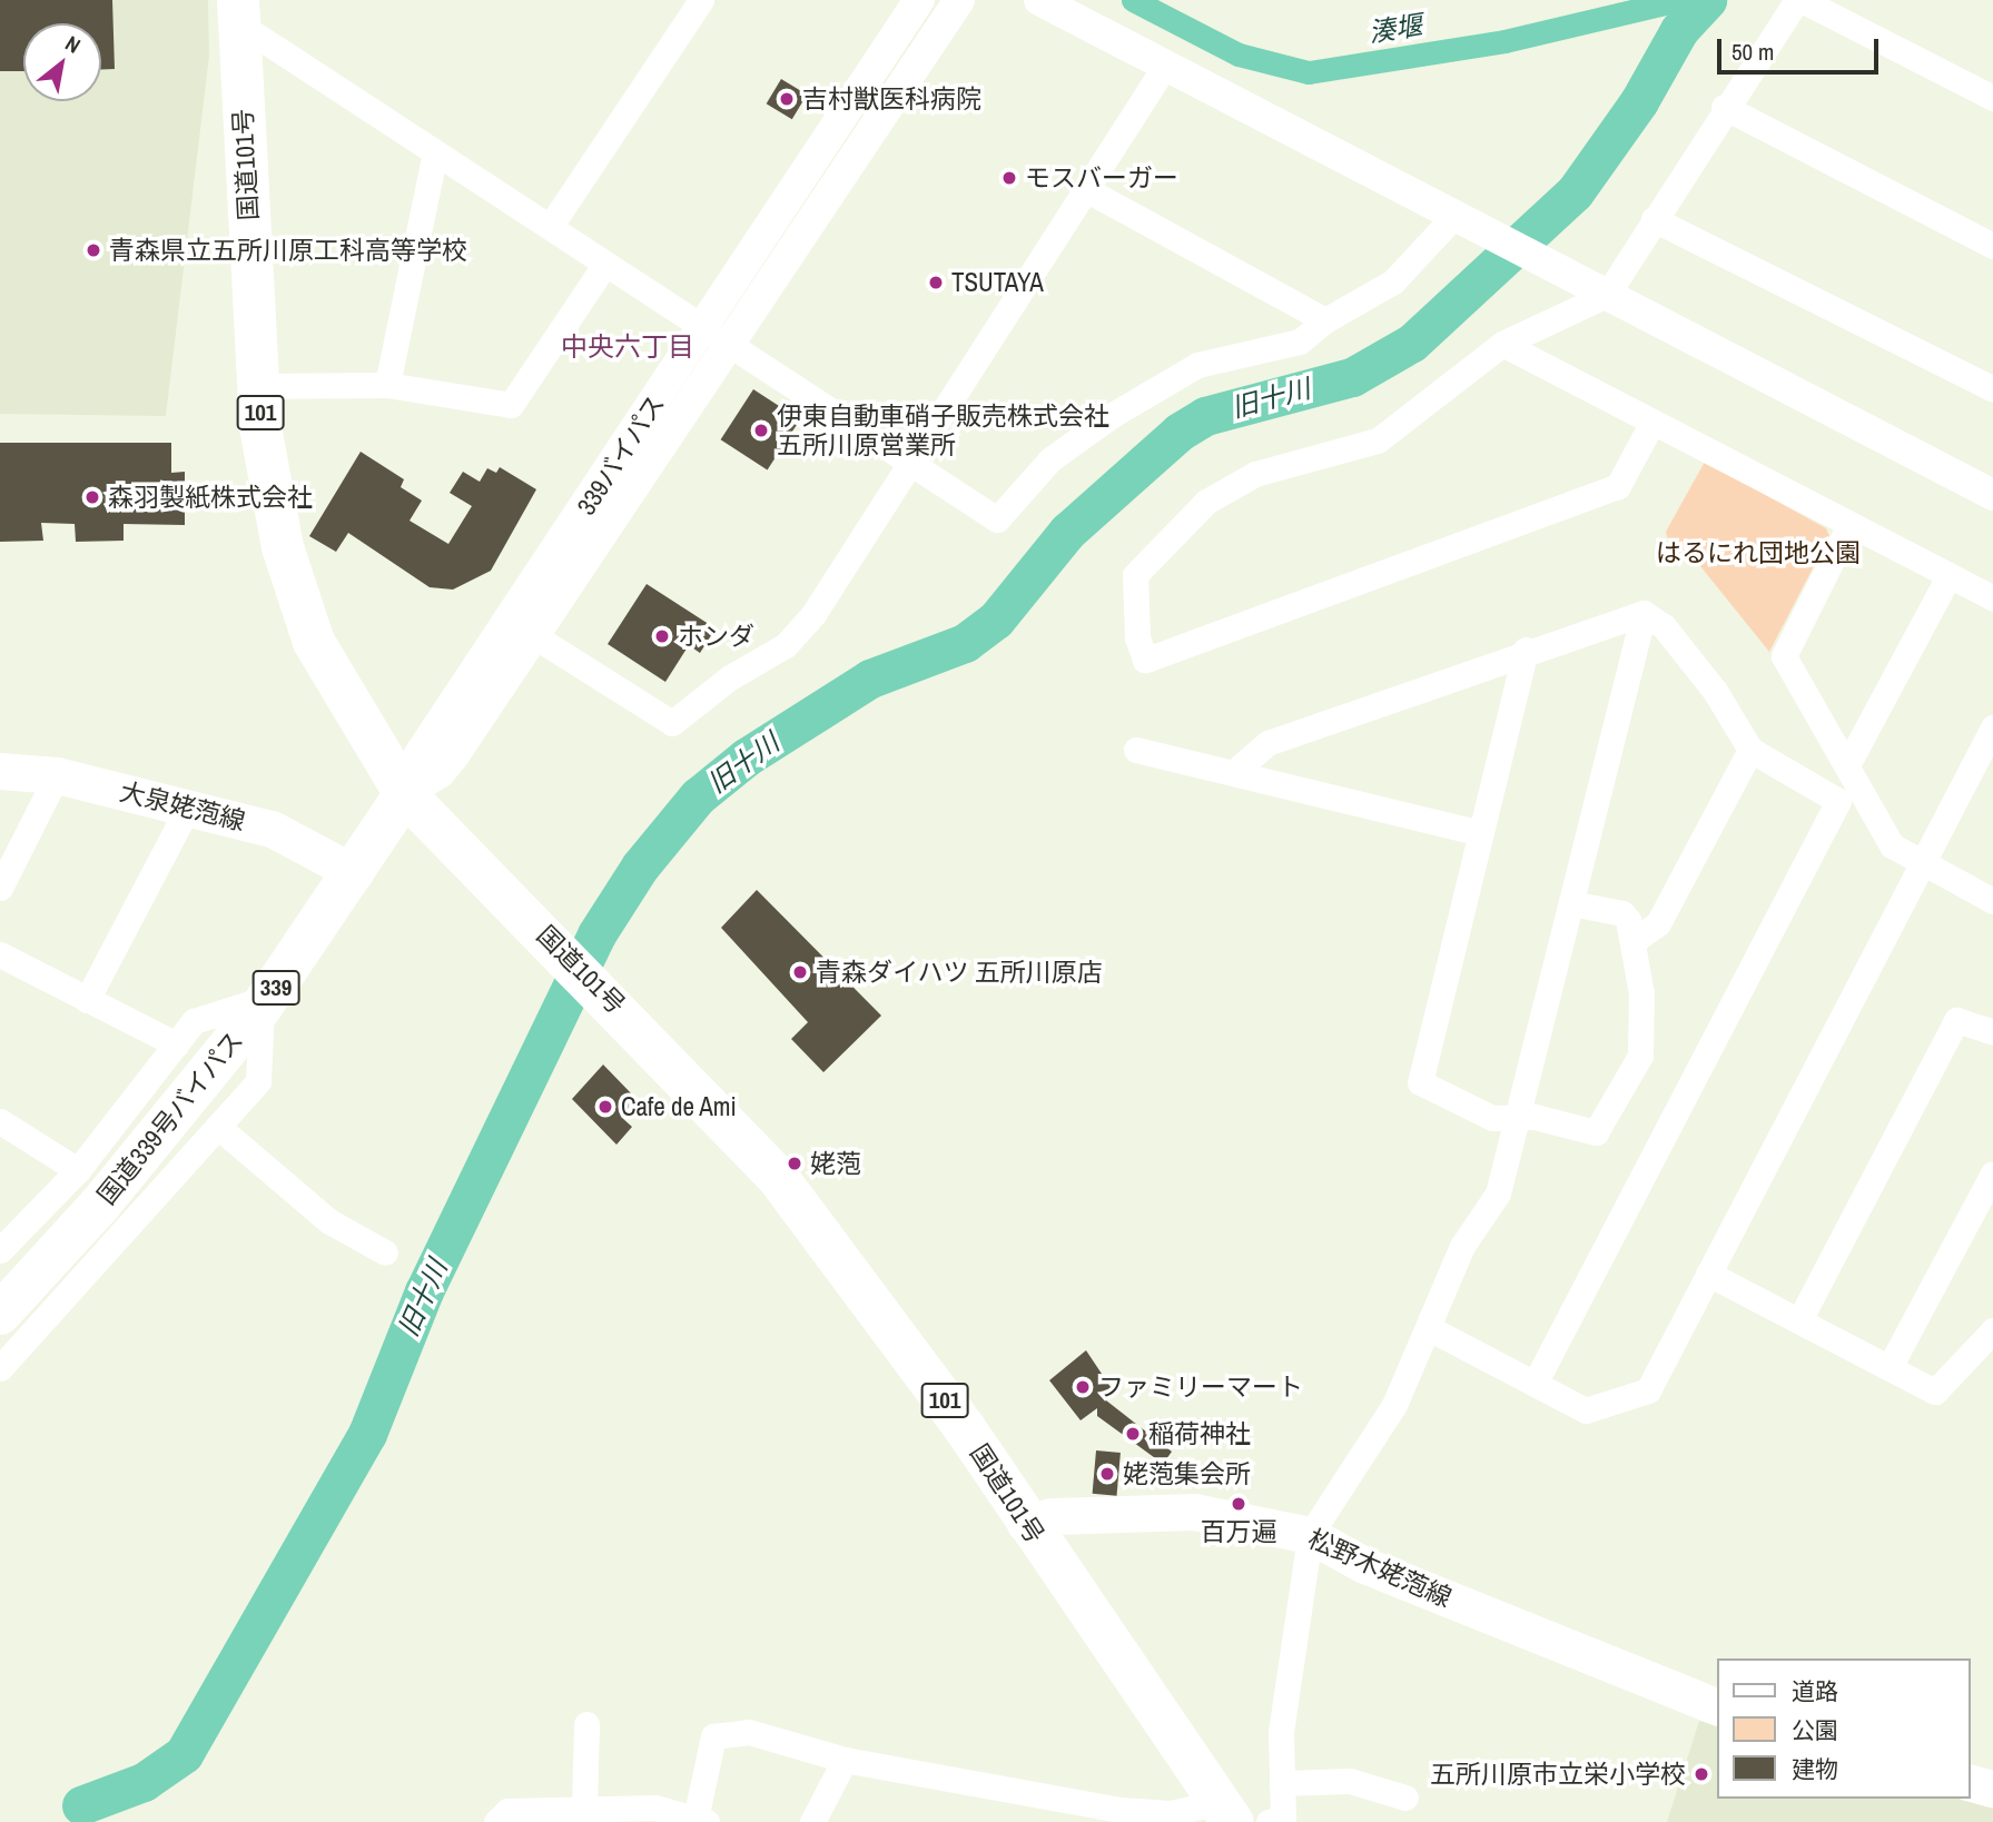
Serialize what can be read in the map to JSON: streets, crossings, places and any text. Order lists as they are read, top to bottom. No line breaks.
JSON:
{"streets":{"highway":["国道101号","101","339","国道339号バイパス"],"main road":["大泉姥萢線","松野木姥萢線"],"street":["339バイパス"]},"crossings":[["国道101号","339バイパス"],["国道101号","国道339号バイパス"],["国道101号","松野木姥萢線"],["339バイパス","国道339号バイパス"],["大泉姥萢線","国道339号バイパス"]],"districts":["中央六丁目"],"water":["湊堰","旧十川"],"parks":["はるにれ団地公園"],"places":["吉村獣医科病院","モスバーガー","青森県立五所川原工科高等学校","TSUTAYA","伊東自動車硝子販売株式会社 五所川原営業所","森羽製紙株式会社","ホンダ","青森ダイハツ 五所川原店","Cafe de Ami","姥萢","ファミリーマート","稲荷神社","姥萢集会所","百万遍","五所川原市立栄小学校"],"legend":["道路","公園","建物"],"scale_bar":"50 m","north":"top right"}
